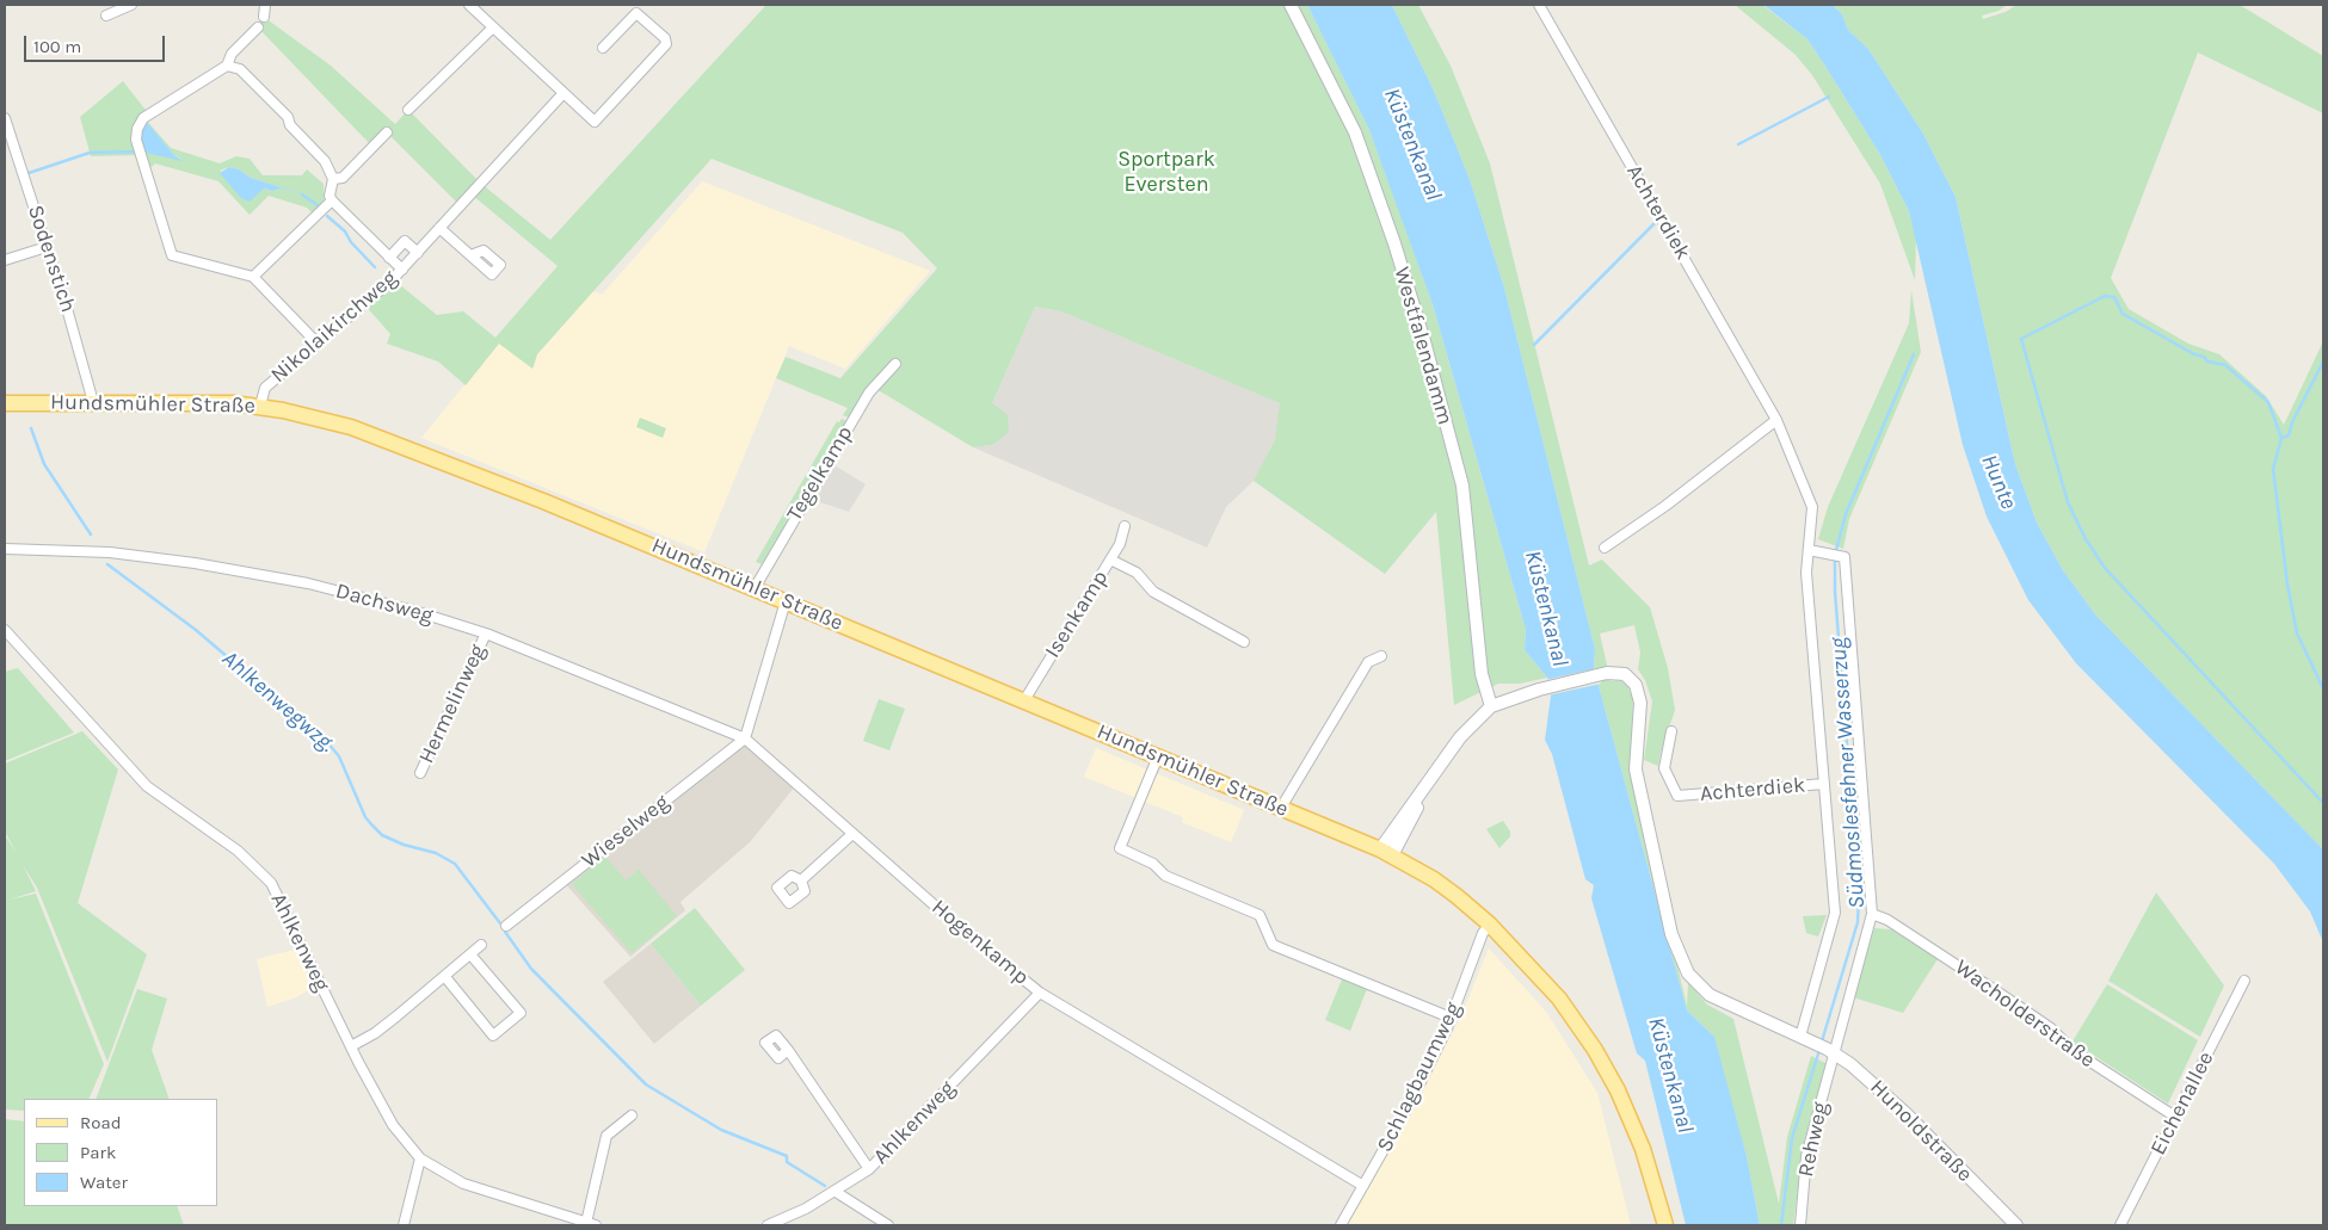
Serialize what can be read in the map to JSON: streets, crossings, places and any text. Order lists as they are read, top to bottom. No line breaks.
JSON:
{"streets":{"main road":["Hundsmühler Straße"],"street":["Achterdiek","Sodenstich","Nikolaikirchweg","Westfalendamm","Tegelkamp","Dachsweg","Isenkamp","Hermelinweg","Wieselweg","Ahlkenweg","Hogenkamp","Wacholderstraße","Schlagbaumweg","Eichenallee","Hunoldstraße","Rehweg"]},"crossings":[["Achterdiek","Rehweg"],["Sodenstich","Hundsmühler Straße"],["Nikolaikirchweg","Hundsmühler Straße"],["Hundsmühler Straße","Tegelkamp"],["Hundsmühler Straße","Isenkamp"],["Hundsmühler Straße","Schlagbaumweg"],["Dachsweg","Hermelinweg"],["Dachsweg","Wieselweg"],["Dachsweg","Hogenkamp"],["Wieselweg","Hogenkamp"],["Ahlkenweg","Hogenkamp"],["Hogenkamp","Schlagbaumweg"],["Wacholderstraße","Eichenallee"],["Wacholderstraße","Rehweg"],["Hunoldstraße","Rehweg"]],"water":["Küstenkanal","Hunte","Ahlkenwegwzg.","Südmoslesfehner Wasserzug"],"parks":["Sportpark Eversten"],"legend":["Road","Park","Water"],"scale_bar":"100 m"}
